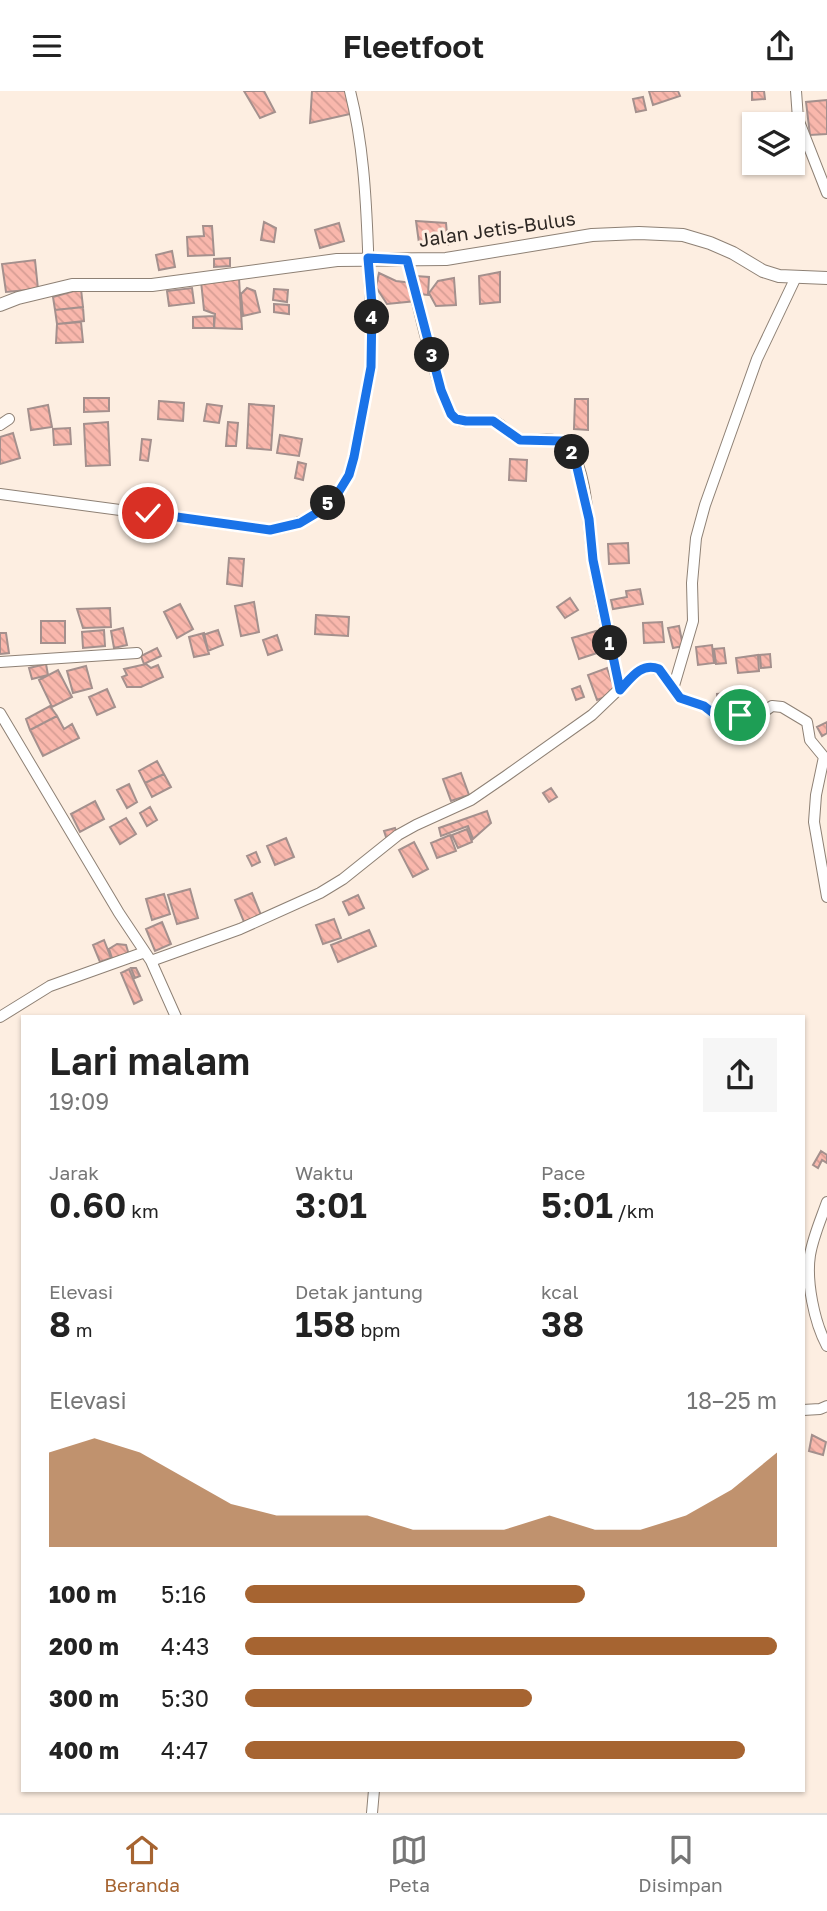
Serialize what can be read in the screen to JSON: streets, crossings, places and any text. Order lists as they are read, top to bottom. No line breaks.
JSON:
{"streets":{"street":["Jalan Jetis-Bulus"]},"page":{"header":"Fleetfoot","pins":["4","3","2","5","1"],"heading":["Lari malam","19:09"],"stats":[["Jarak","0.60 km"],["Waktu","3:01"],["Pace","5:01 /km"],["Elevasi","8 m"],["Detak jantung","158 bpm"],["kcal","38"]],"chart":["Elevasi","18–25 m"],"list":[{"name":"100 m","note":"5:16"},{"name":"200 m","note":"4:43"},{"name":"300 m","note":"5:30"},{"name":"400 m","note":"4:47"}],"tabs":["Beranda","Peta","Disimpan"]}}
